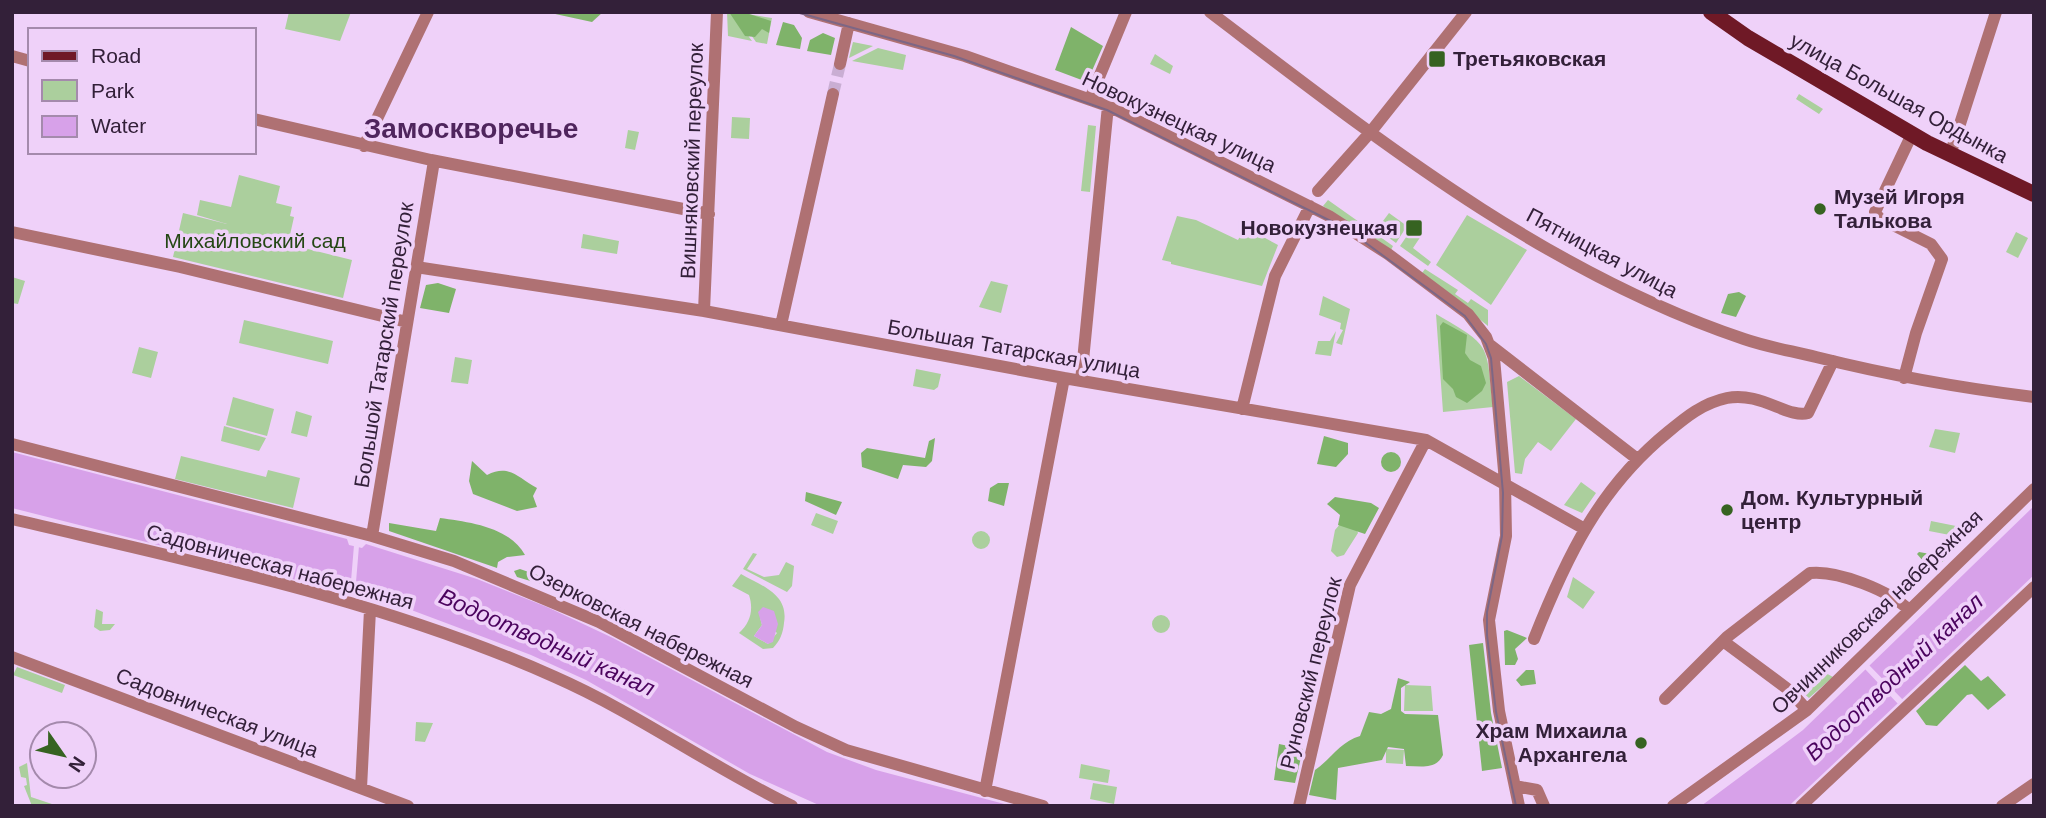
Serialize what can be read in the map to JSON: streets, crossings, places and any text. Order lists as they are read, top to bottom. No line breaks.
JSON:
{"streets":{"main road":["улица Большая Ордынка"],"street":["Новокузнецкая улица","Вишняковский переулок","Пятницкая улица","Большой Татарский переулок","Большая Татарская улица","Садовническая набережная","Овчинниковская набережная","Озерковская набережная","Руновский переулок","Садовническая улица"]},"crossings":[["Вишняковский переулок","Большая Татарская улица"],["Большой Татарский переулок","Большая Татарская улица"],["Большой Татарский переулок","Озерковская набережная"],["Большая Татарская улица","Руновский переулок"]],"districts":["Замоскворечье"],"water":["Водоотводный канал"],"parks":["Михайловский сад"],"places":{"transit":["Третьяковская","Новокузнецкая"],"other":["Музей Игоря Талькова","Дом. Культурный центр","Храм Михаила Архангела"]},"legend":["Road","Park","Water"],"north":"bottom right"}
